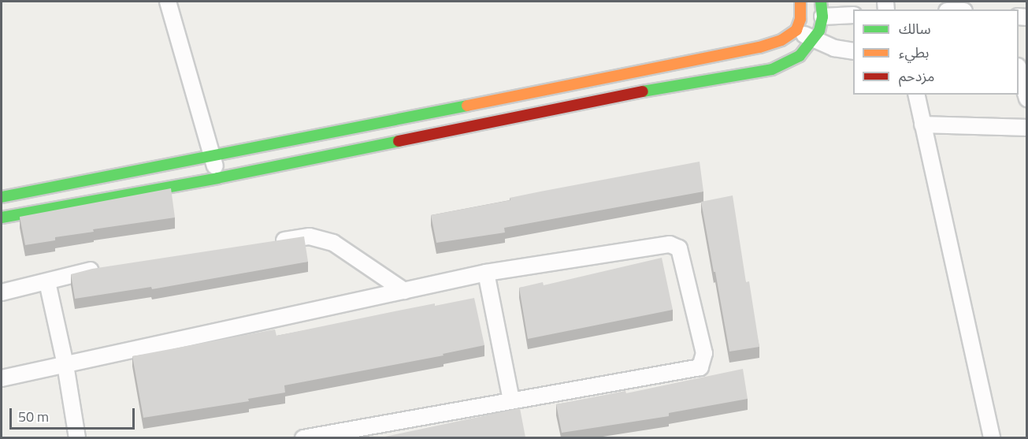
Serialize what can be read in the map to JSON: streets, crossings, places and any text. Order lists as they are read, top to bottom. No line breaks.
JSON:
{"legend":["سالك","بطيء","مزدحم"],"scale_bar":"50 m"}
